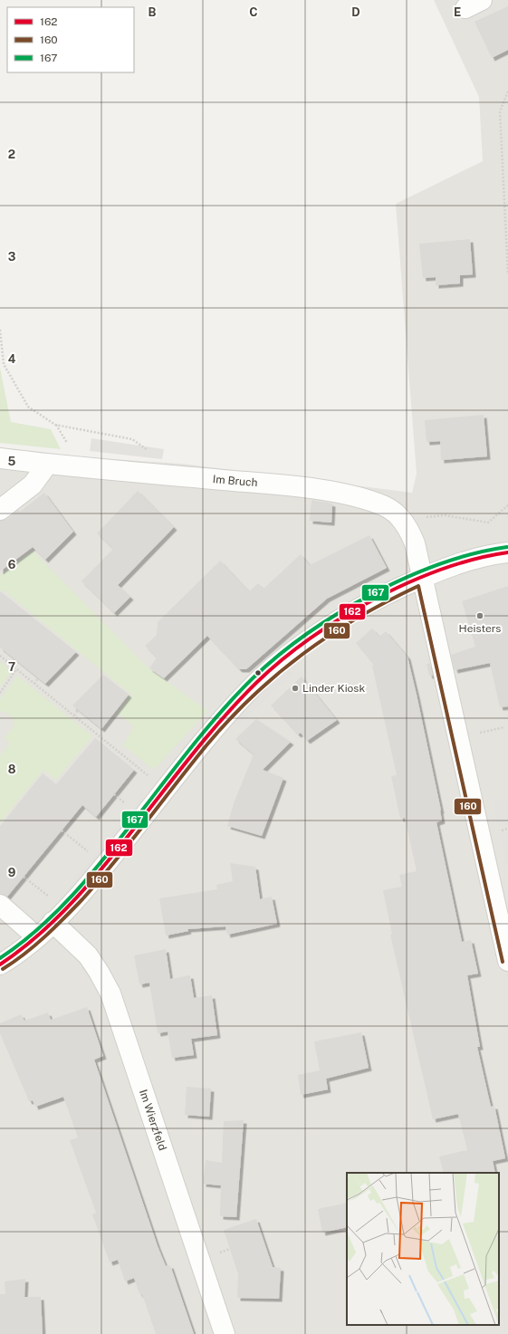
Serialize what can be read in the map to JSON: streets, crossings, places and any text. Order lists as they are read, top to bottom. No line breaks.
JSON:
{"streets":{"street":["Im Bruch","Im Wierzfeld"]},"places":["Heisters","Linder Kiosk"],"lines":["transit line 167","transit line 162","transit line 160"],"legend":["162","160","167"],"grid":{"columns":["B","C","D","E"],"rows":["2","3","4","5","6","7","8","9"]}}
